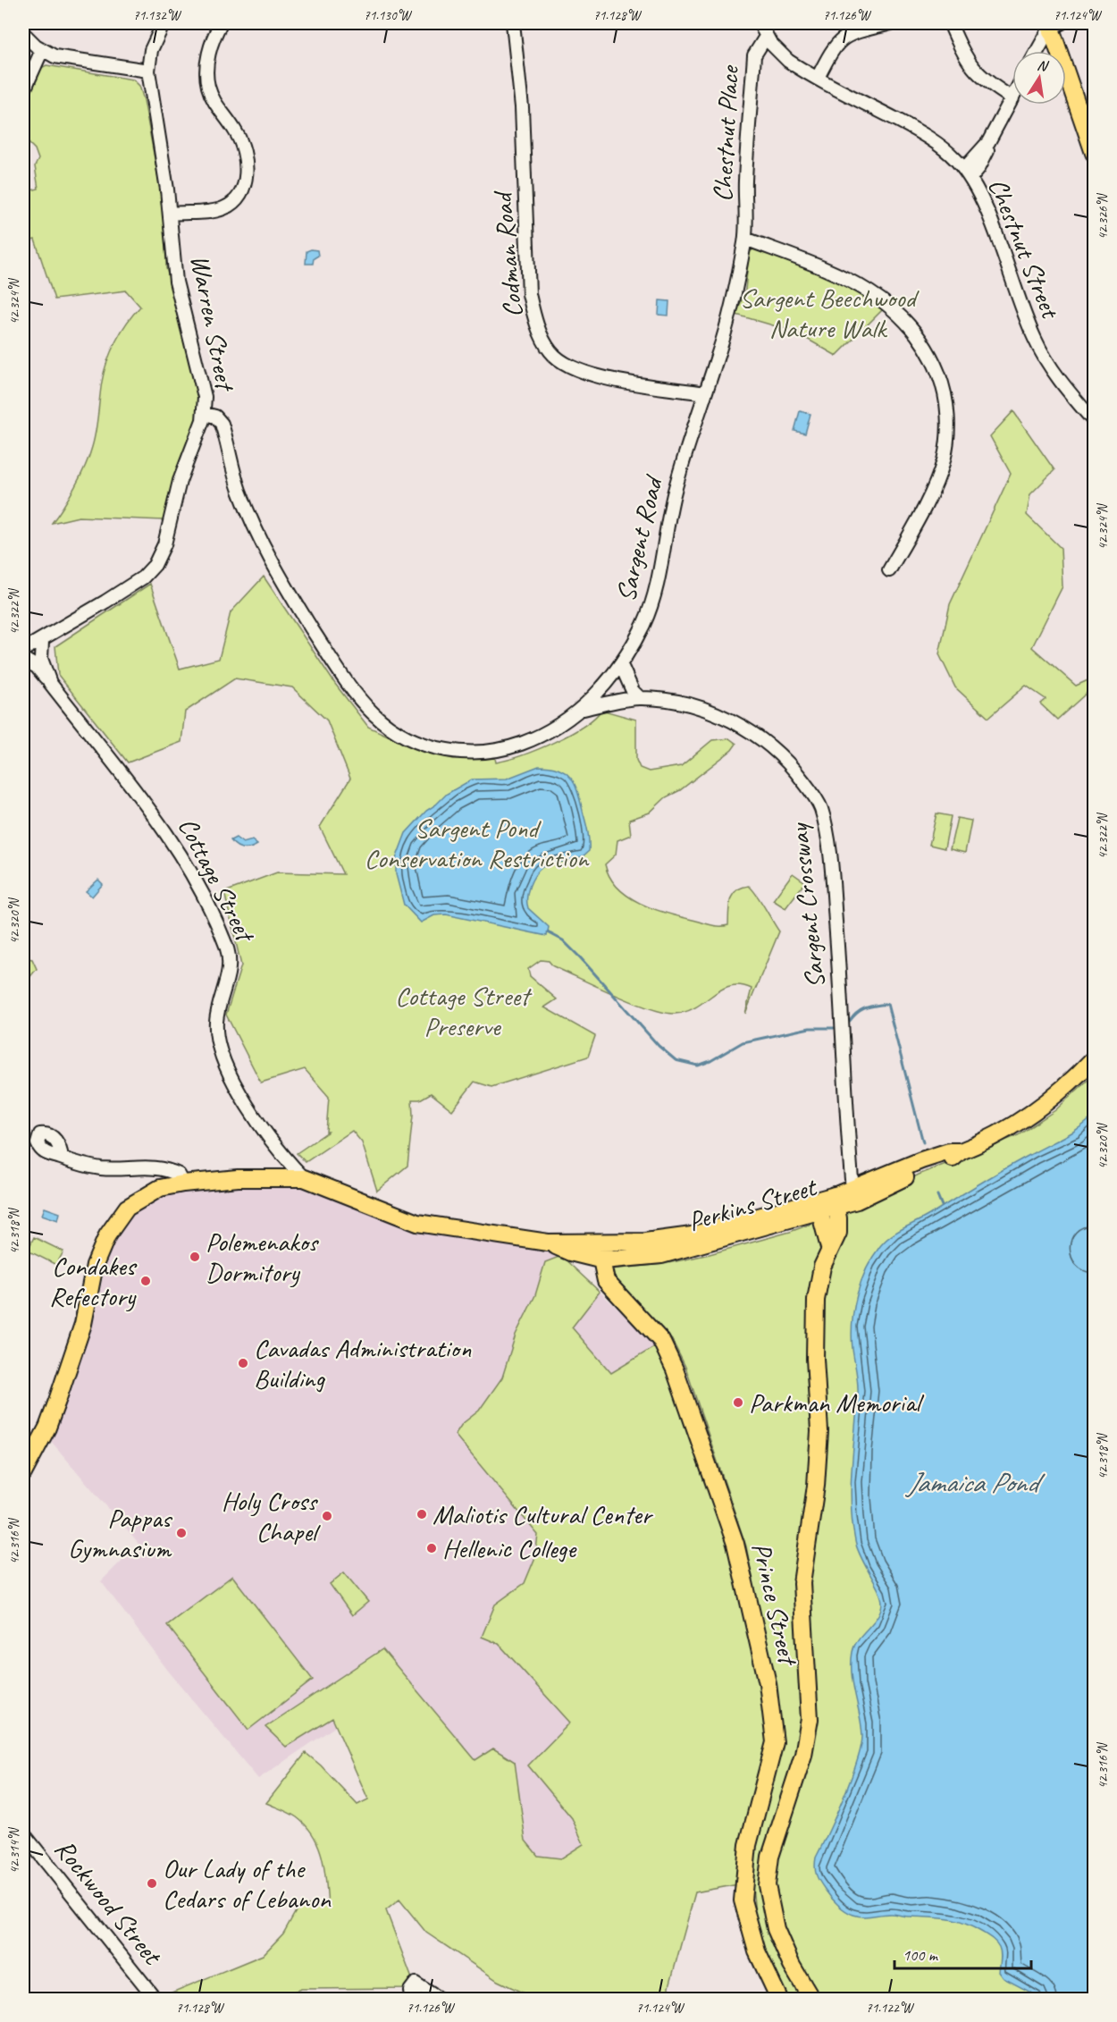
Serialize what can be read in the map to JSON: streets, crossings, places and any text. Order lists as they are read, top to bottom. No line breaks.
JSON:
{"streets":{"main road":["Cottage Street","Perkins Street","Prince Street"],"street":["Chestnut Place","Chestnut Street","Codman Road","Warren Street","Sargent Road","Sargent Crossway","Rockwood Street"]},"crossings":[["Chestnut Place","Chestnut Street"],["Chestnut Place","Sargent Road"],["Codman Road","Sargent Road"],["Warren Street","Sargent Road"],["Warren Street","Cottage Street"],["Sargent Road","Sargent Crossway"],["Cottage Street","Perkins Street"],["Sargent Crossway","Perkins Street"]],"water":["Jamaica Pond"],"parks":["Sargent Beechwood Nature Walk","Sargent Pond Conservation Restriction","Cottage Street Preserve"],"places":["Polemenakos Dormitory","Condakes Refectory","Cavadas Administration Building","Parkman Memorial","Maliotis Cultural Center","Holy Cross Chapel","Pappas Gymnasium","Hellenic College","Our Lady of the Cedars of Lebanon"],"scale_bar":"100 m","north":"top","coordinates":["71.132°W","71.130°W","71.128°W","71.126°W","71.124°W","42.326°N","42.324°N","42.322°N","42.320°N","42.318°N","42.316°N","42.314°N","71.122°W"]}
